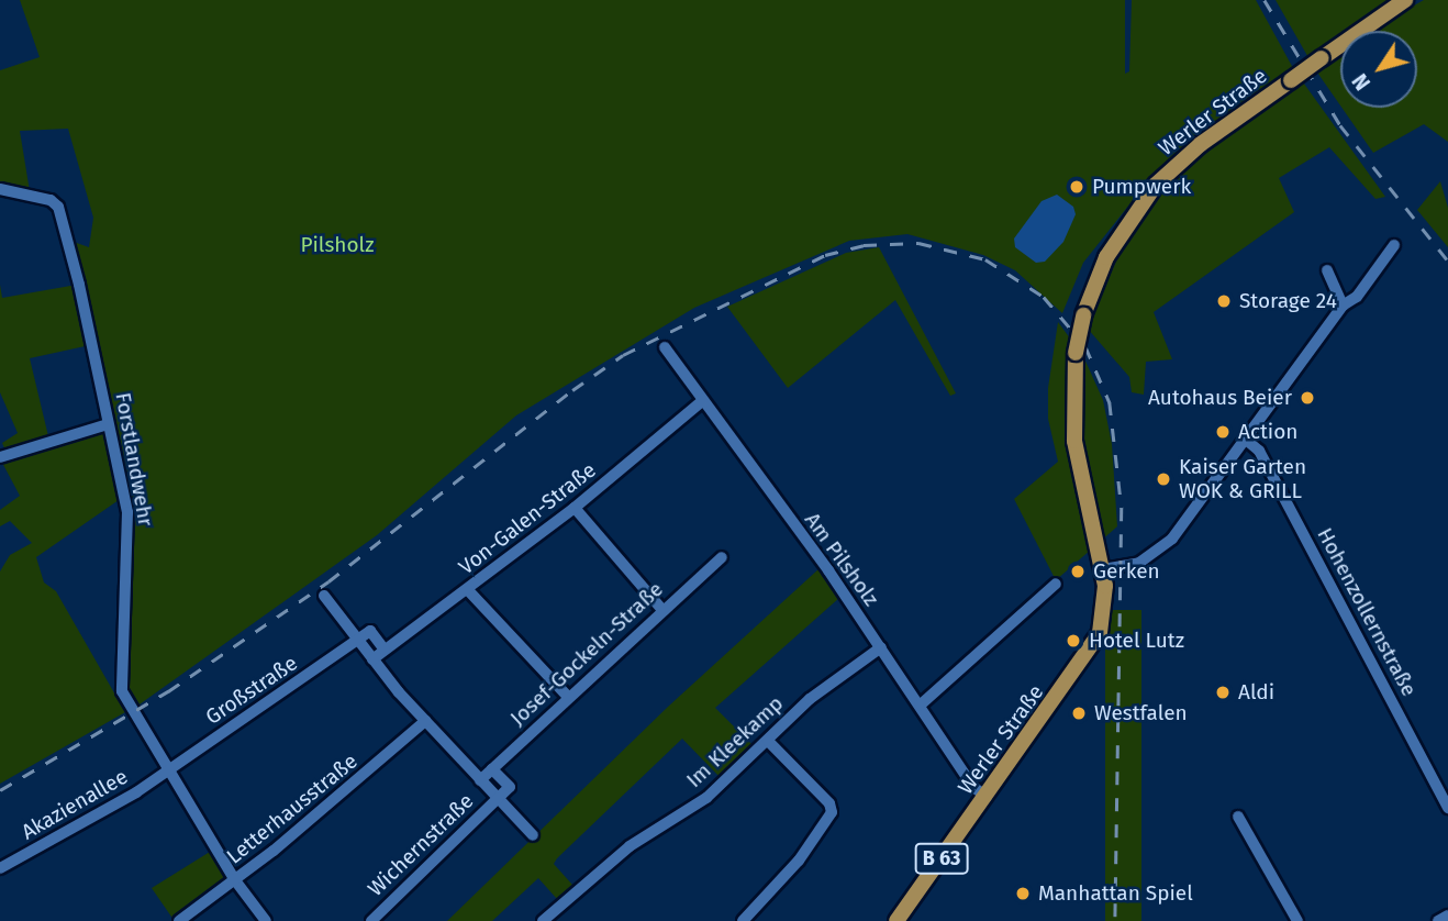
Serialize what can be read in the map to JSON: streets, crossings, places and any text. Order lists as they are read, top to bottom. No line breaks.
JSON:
{"streets":{"main road":["Werler Straße","B 63"],"street":["Forstlandwehr","Von-Galen-Straße","Am Pilsholz","Hohenzollernstraße","Josef-Gockeln-Straße","Großstraße","Im Kleekamp","Akazienallee","Letterhausstraße","Wichernstraße"]},"crossings":[["Werler Straße","Am Pilsholz"],["Forstlandwehr","Großstraße"],["Forstlandwehr","Akazienallee"],["Forstlandwehr","Letterhausstraße"],["Von-Galen-Straße","Am Pilsholz"],["Am Pilsholz","Im Kleekamp"],["Großstraße","Akazienallee"]],"parks":["Pilsholz"],"places":["Pumpwerk","Storage 24","Autohaus Beier","Action","Kaiser Garten WOK & GRILL","Gerken","Hotel Lutz","Aldi","Westfalen","Manhattan Spiel"],"north":"bottom left"}
